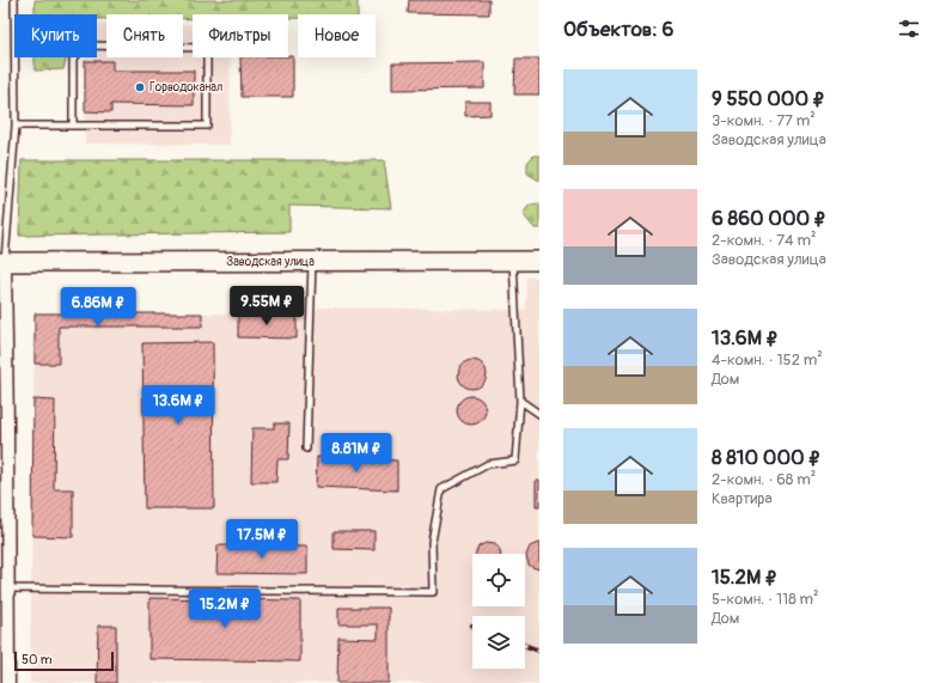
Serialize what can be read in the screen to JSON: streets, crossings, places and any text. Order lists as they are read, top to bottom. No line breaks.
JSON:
{"streets":{"main road":["Заводская улица"]},"places":["Горводоканал"],"scale_bar":"50 m","page":{"heading":"Объектов: 6","chip":["Купить","Снять","Фильтры","Новое"],"list":[{"name":"9 550 000 ₽","note":"3-комн. · 77 m² · Заводская улица"},{"name":"6 860 000 ₽","note":"2-комн. · 74 m² · Заводская улица"},{"name":"13.6M ₽","note":"4-комн. · 152 m² · Дом"},{"name":"8 810 000 ₽","note":"2-комн. · 68 m² · Квартира"},{"name":"15.2M ₽","note":"5-комн. · 118 m² · Дом"}],"price":["9.55M ₽","6.86M ₽","13.6M ₽","8.81M ₽","17.5M ₽","15.2M ₽"],"scale":"50 m"}}
